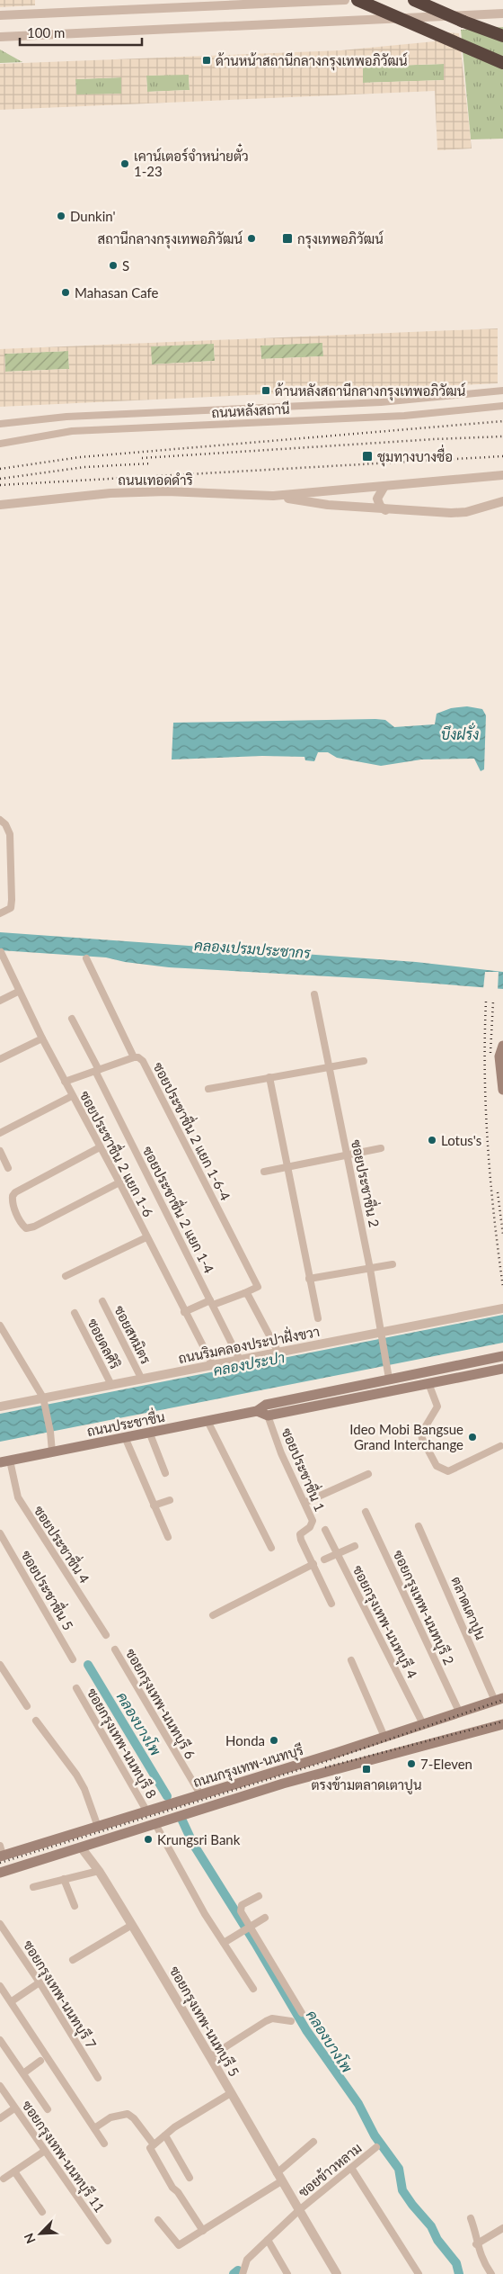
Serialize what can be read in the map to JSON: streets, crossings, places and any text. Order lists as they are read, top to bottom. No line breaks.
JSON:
{"streets":{"main road":["ถนนประชาชื่น","ถนนกรุงเทพ-นนทบุรี"],"street":["ถนนหลังสถานี","ถนนเทอดดำริ","ซอยประชาชื่น 2 แยก 1-6-4","ซอยประชาชื่น 2 แยก 1-6","ซอยประชาชื่น 2","ซอยประชาชื่น 2 แยก 1-4","ซอยสหมิตร","ซอยดลศิริ","ถนนริมคลองประปาฝั่งขวา","ซอยประชาชื่น 1","ซอยประชาชื่น 4","ซอยประชาชื่น 5","ซอยกรุงเทพ-นนทบุรี 2","ตลาดเตาปูน","ซอยกรุงเทพ-นนทบุรี 4","ซอยกรุงเทพ-นนทบุรี 6","ซอยกรุงเทพ-นนทบุรี 8","ซอยกรุงเทพ-นนทบุรี 7","ซอยกรุงเทพ-นนทบุรี 5","ซอยกรุงเทพ-นนทบุรี 11","ซอยข้าวหลาม"]},"crossings":[["ซอยประชาชื่น 2 แยก 1-6-4","ซอยประชาชื่น 2 แยก 1-6"],["ซอยประชาชื่น 2 แยก 1-6-4","ซอยประชาชื่น 2 แยก 1-4"],["ซอยประชาชื่น 2 แยก 1-6","ถนนริมคลองประปาฝั่งขวา"],["ซอยประชาชื่น 2","ถนนริมคลองประปาฝั่งขวา"],["ซอยประชาชื่น 2","ถนนประชาชื่น"],["ซอยประชาชื่น 2 แยก 1-4","ถนนริมคลองประปาฝั่งขวา"],["ซอยสหมิตร","ถนนริมคลองประปาฝั่งขวา"],["ซอยดลศิริ","ถนนริมคลองประปาฝั่งขวา"],["ถนนประชาชื่น","ซอยประชาชื่น 4"],["ซอยกรุงเทพ-นนทบุรี 2","ถนนกรุงเทพ-นนทบุรี"],["ตลาดเตาปูน","ถนนกรุงเทพ-นนทบุรี"],["ซอยกรุงเทพ-นนทบุรี 4","ถนนกรุงเทพ-นนทบุรี"],["ซอยกรุงเทพ-นนทบุรี 6","ถนนกรุงเทพ-นนทบุรี"],["ซอยกรุงเทพ-นนทบุรี 8","ถนนกรุงเทพ-นนทบุรี"],["ถนนกรุงเทพ-นนทบุรี","ซอยกรุงเทพ-นนทบุรี 5"],["ซอยกรุงเทพ-นนทบุรี 5","ซอยข้าวหลาม"]],"water":["บึงฝรั่ง","คลองเปรมประชากร","คลองประปา","คลองบางโพ"],"places":{"transit":["ด้านหน้าสถานีกลางกรุงเทพอภิวัฒน์","กรุงเทพอภิวัฒน์","ด้านหลังสถานีกลางกรุงเทพอภิวัฒน์","ชุมทางบางซื่อ","ตรงข้ามตลาดเตาปูน"],"other":["เคาน์เตอร์จำหน่ายตั๋ว 1-23","Dunkin'","สถานีกลางกรุงเทพอภิวัฒน์","S","Mahasan Cafe","Lotus's","Ideo Mobi Bangsue Grand Interchange","Honda","7-Eleven","Krungsri Bank"]},"scale_bar":"100 m","north":"bottom left"}
